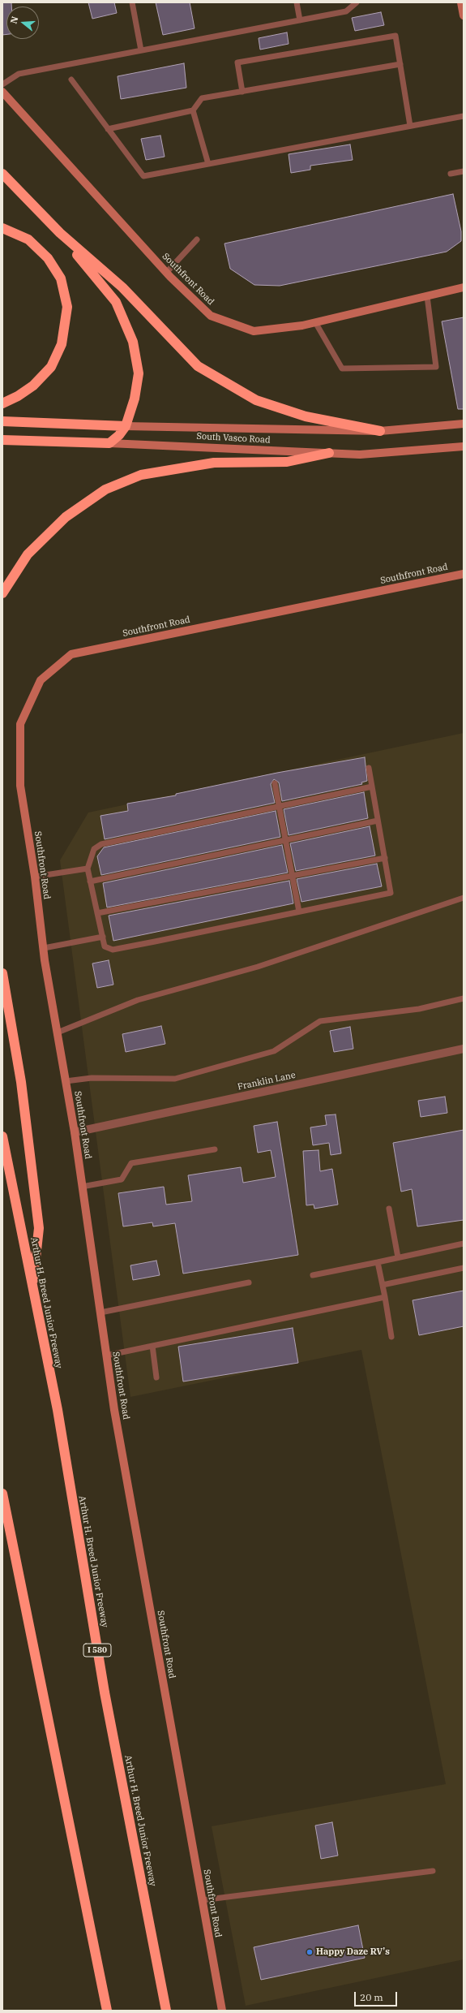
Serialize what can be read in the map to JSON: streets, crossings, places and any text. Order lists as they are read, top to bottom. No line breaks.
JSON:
{"streets":{"highway":["South Vasco Road","Arthur H. Breed Junior Freeway","I 580"],"street":["Southfront Road","Franklin Lane"]},"crossings":[["Southfront Road","Franklin Lane"]],"places":["Happy Daze RV's"],"scale_bar":"20 m","north":"left"}
